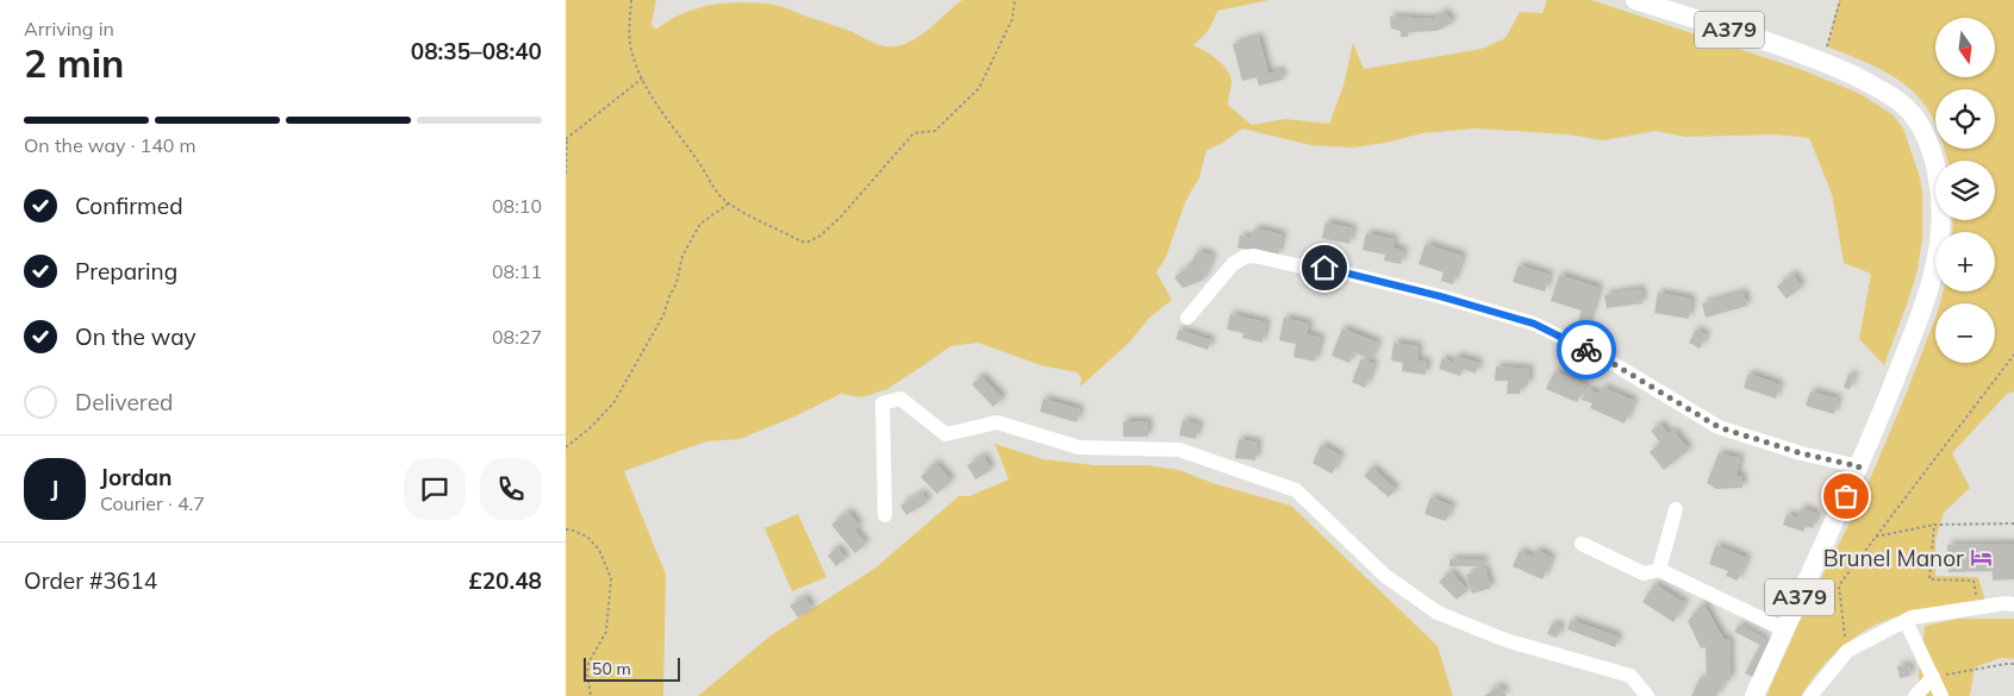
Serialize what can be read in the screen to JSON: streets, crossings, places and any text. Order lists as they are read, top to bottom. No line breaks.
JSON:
{"streets":{"main road":["A379"]},"places":{"hotel":["Brunel Manor"]},"scale_bar":"50 m","north":"bottom","page":{"heading":["2 min","Arriving in","08:35–08:40"],"panel":["Jordan","Courier · 4.7","Order #3614","£20.48"],"map_buttons":["+","−"],"bar":"On the way · 140 m","list":[["Confirmed","08:10"],["Preparing","08:11"],["On the way","08:27"],"Delivered"],"round":"J","scale":"50 m"}}
